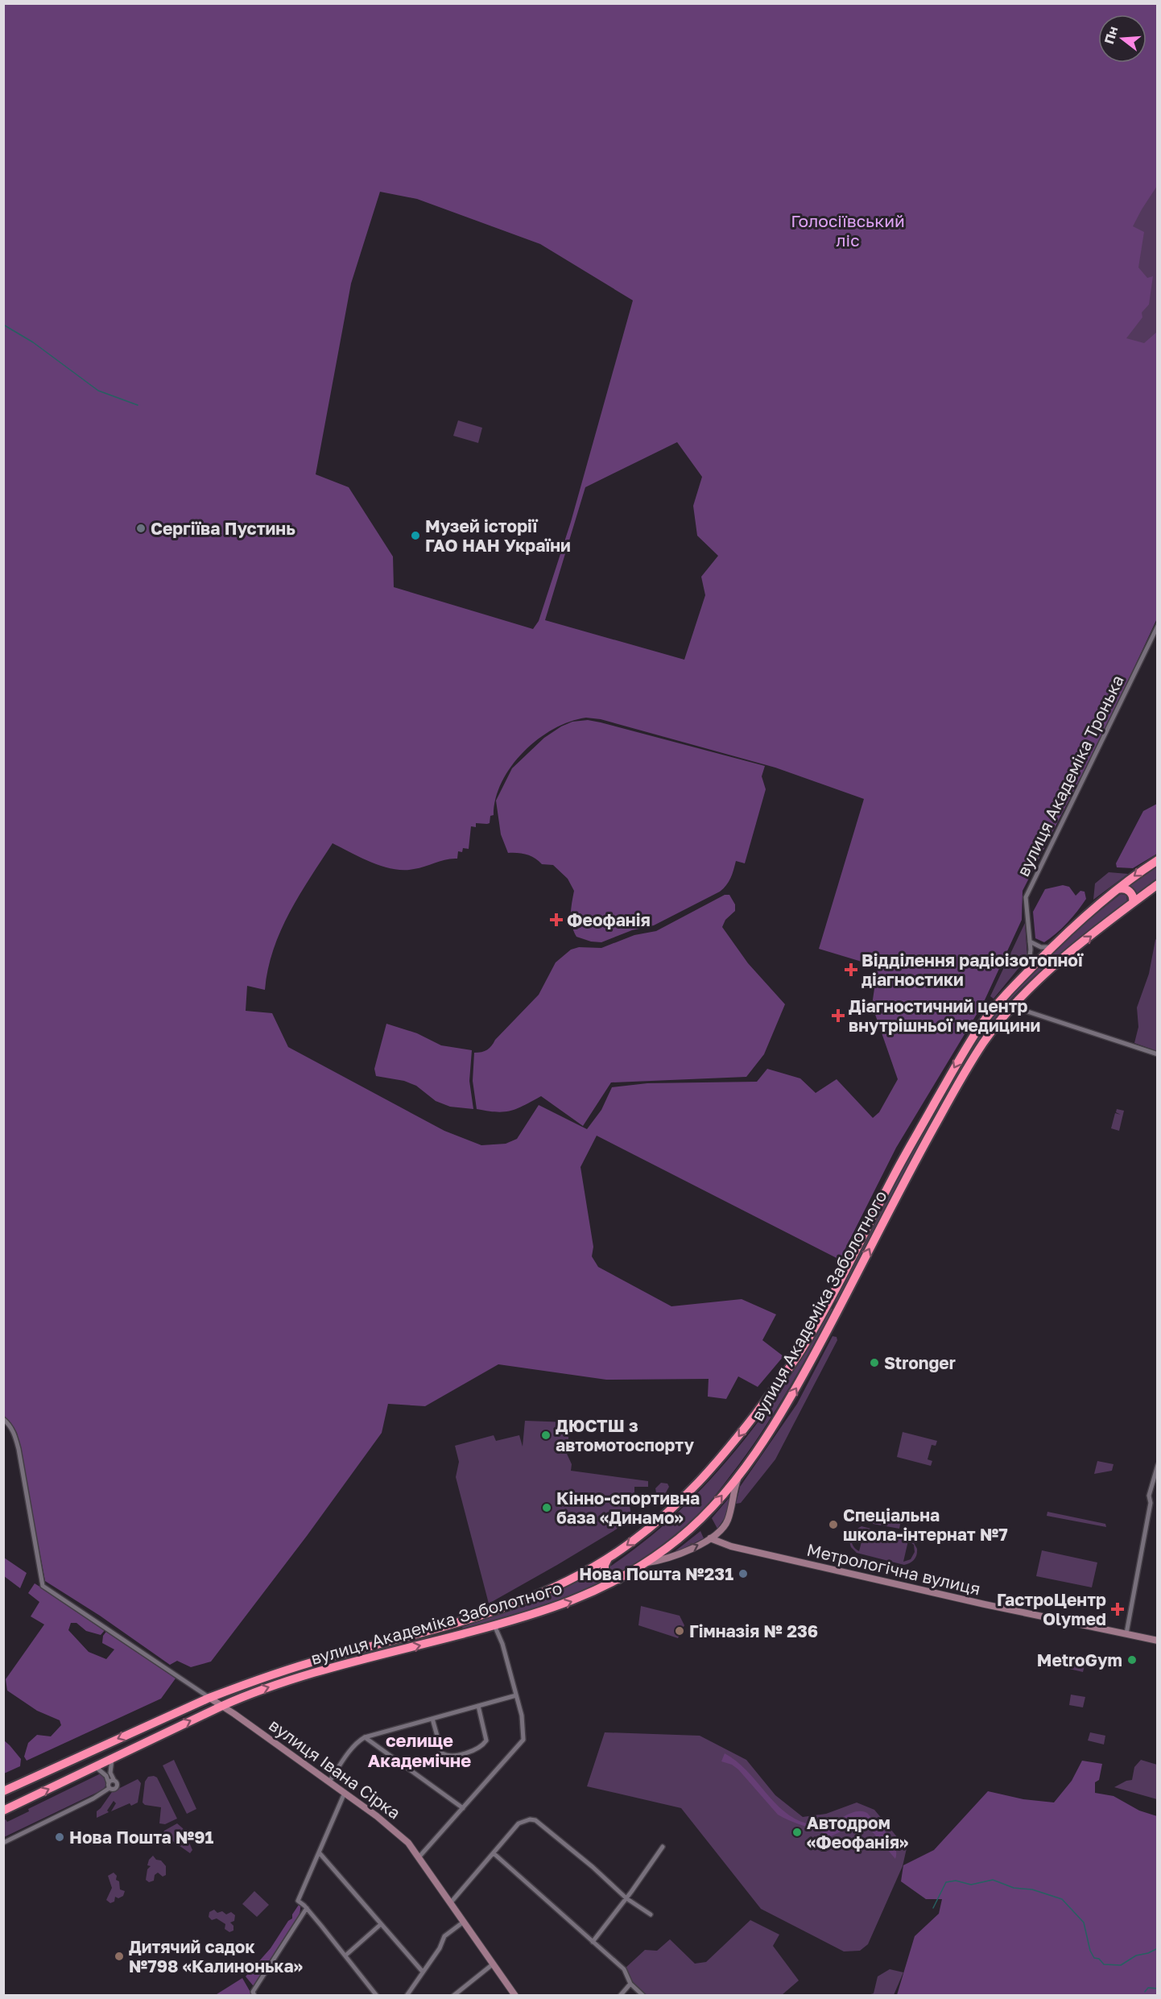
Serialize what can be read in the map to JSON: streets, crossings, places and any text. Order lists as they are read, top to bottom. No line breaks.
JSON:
{"streets":{"highway":["вулиця Академіка Заболотного"],"street":["вулиця Академіка Тронька","Метрологічна вулиця","вулиця Івана Сірка"]},"crossings":[["вулиця Академіка Тронька","вулиця Академіка Заболотного"],["вулиця Академіка Заболотного","вулиця Івана Сірка"]],"districts":["селище Академічне"],"parks":["Голосіївський ліс"],"places":{"other":["Сергіїва Пустинь","Музей історії ГАО НАН України","Stronger","ДЮСТШ з автомотоспорту","Кінно-спортивна база «Динамо»","Спеціальна школа-інтернат №7","Нова Пошта №231","Гімназія № 236","MetroGym","Автодром «Феофанія»","Нова Пошта №91","Дитячий садок №798 «Калинонька»"],"health":["Феофанія","Відділення радіоізотопної діагностики","Діагностичний центр внутрішньої медицини","ГастроЦентр Olymed"]},"north":"left"}
